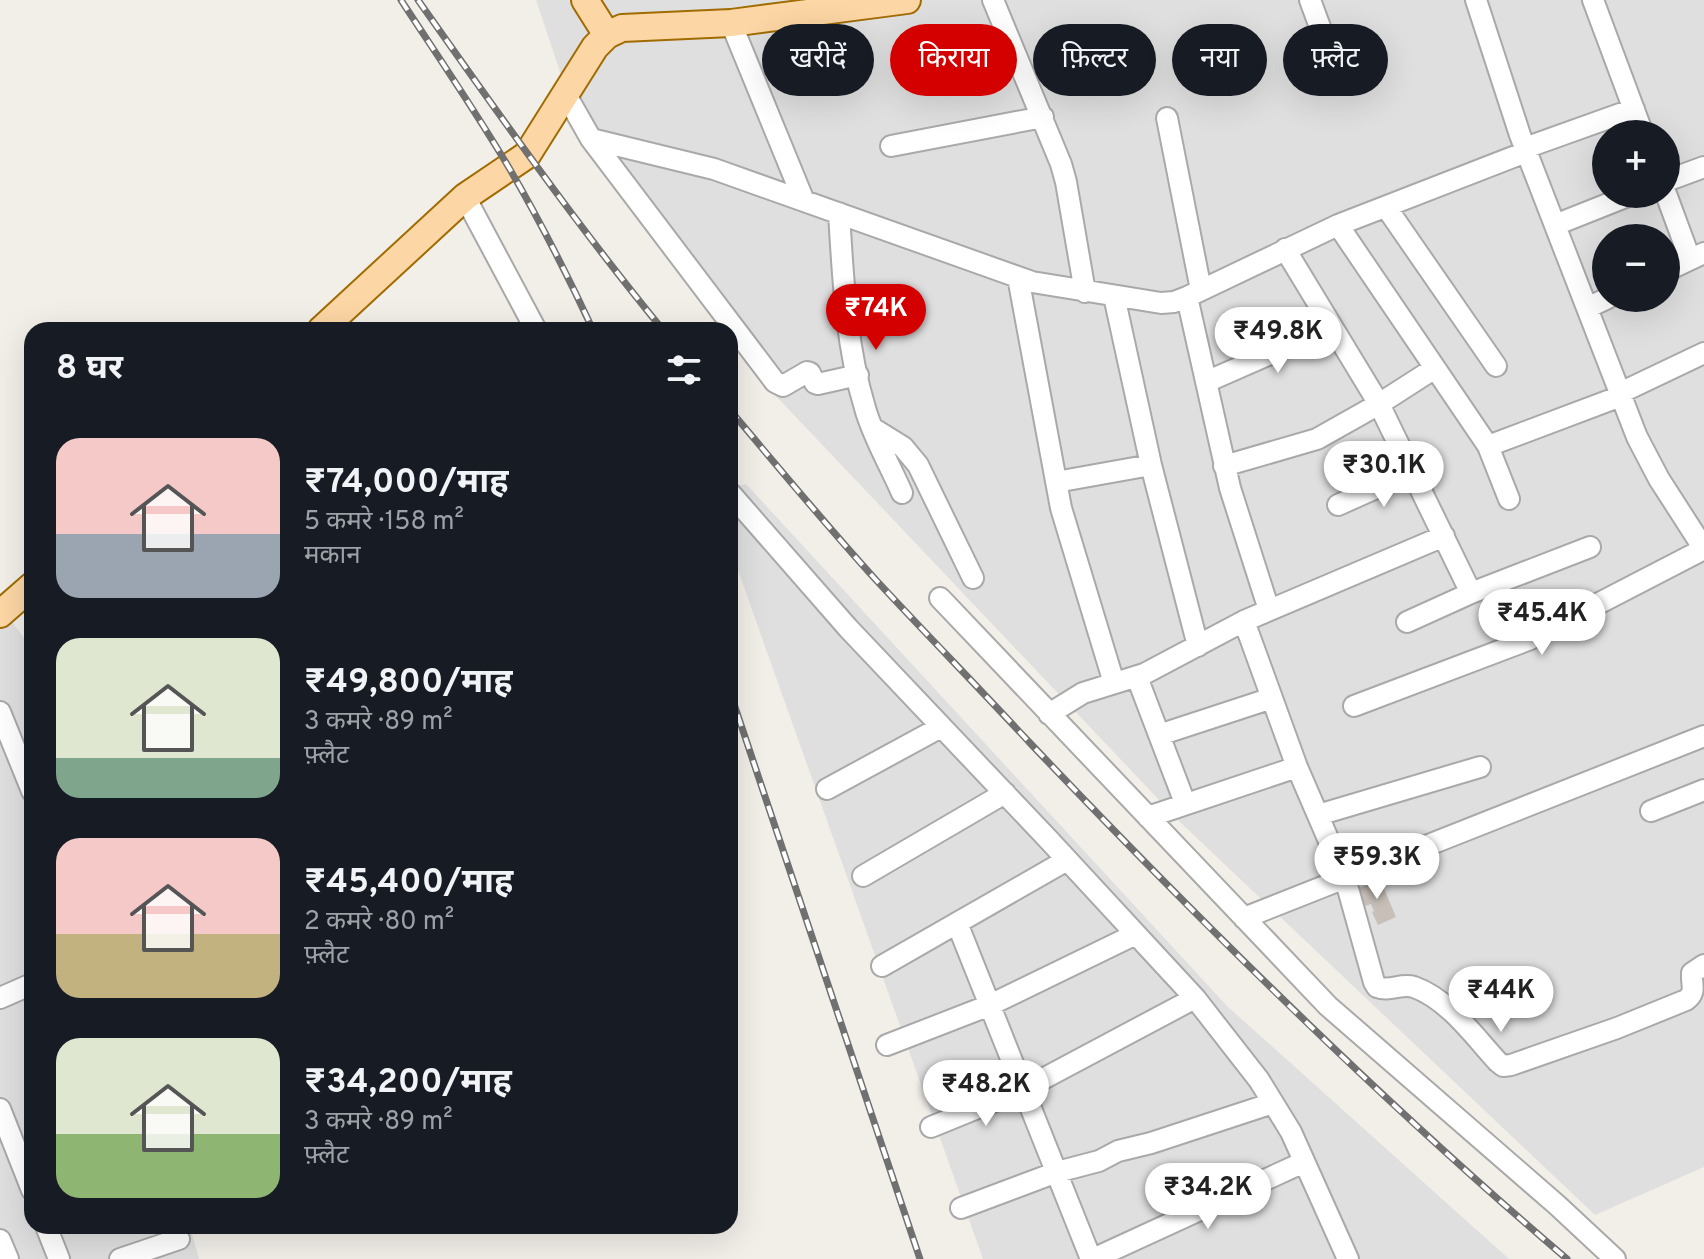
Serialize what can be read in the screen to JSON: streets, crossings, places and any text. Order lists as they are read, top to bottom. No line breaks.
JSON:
{"page":{"chip":["खरीदें","किराया","फ़िल्टर","नया","फ़्लैट"],"map_buttons":["+","−"],"price":["₹74K","₹49.8K","₹30.1K","₹45.4K","₹59.3K","₹44K","₹48.2K","₹34.2K"],"heading":"8 घर","list":[{"name":"₹74,000/माह","note":"5 कमरे · 158 m² · मकान"},{"name":"₹49,800/माह","note":"3 कमरे · 89 m² · फ़्लैट"},{"name":"₹45,400/माह","note":"2 कमरे · 80 m² · फ़्लैट"},{"name":"₹34,200/माह","note":"3 कमरे · 89 m² · फ़्लैट"}]}}
